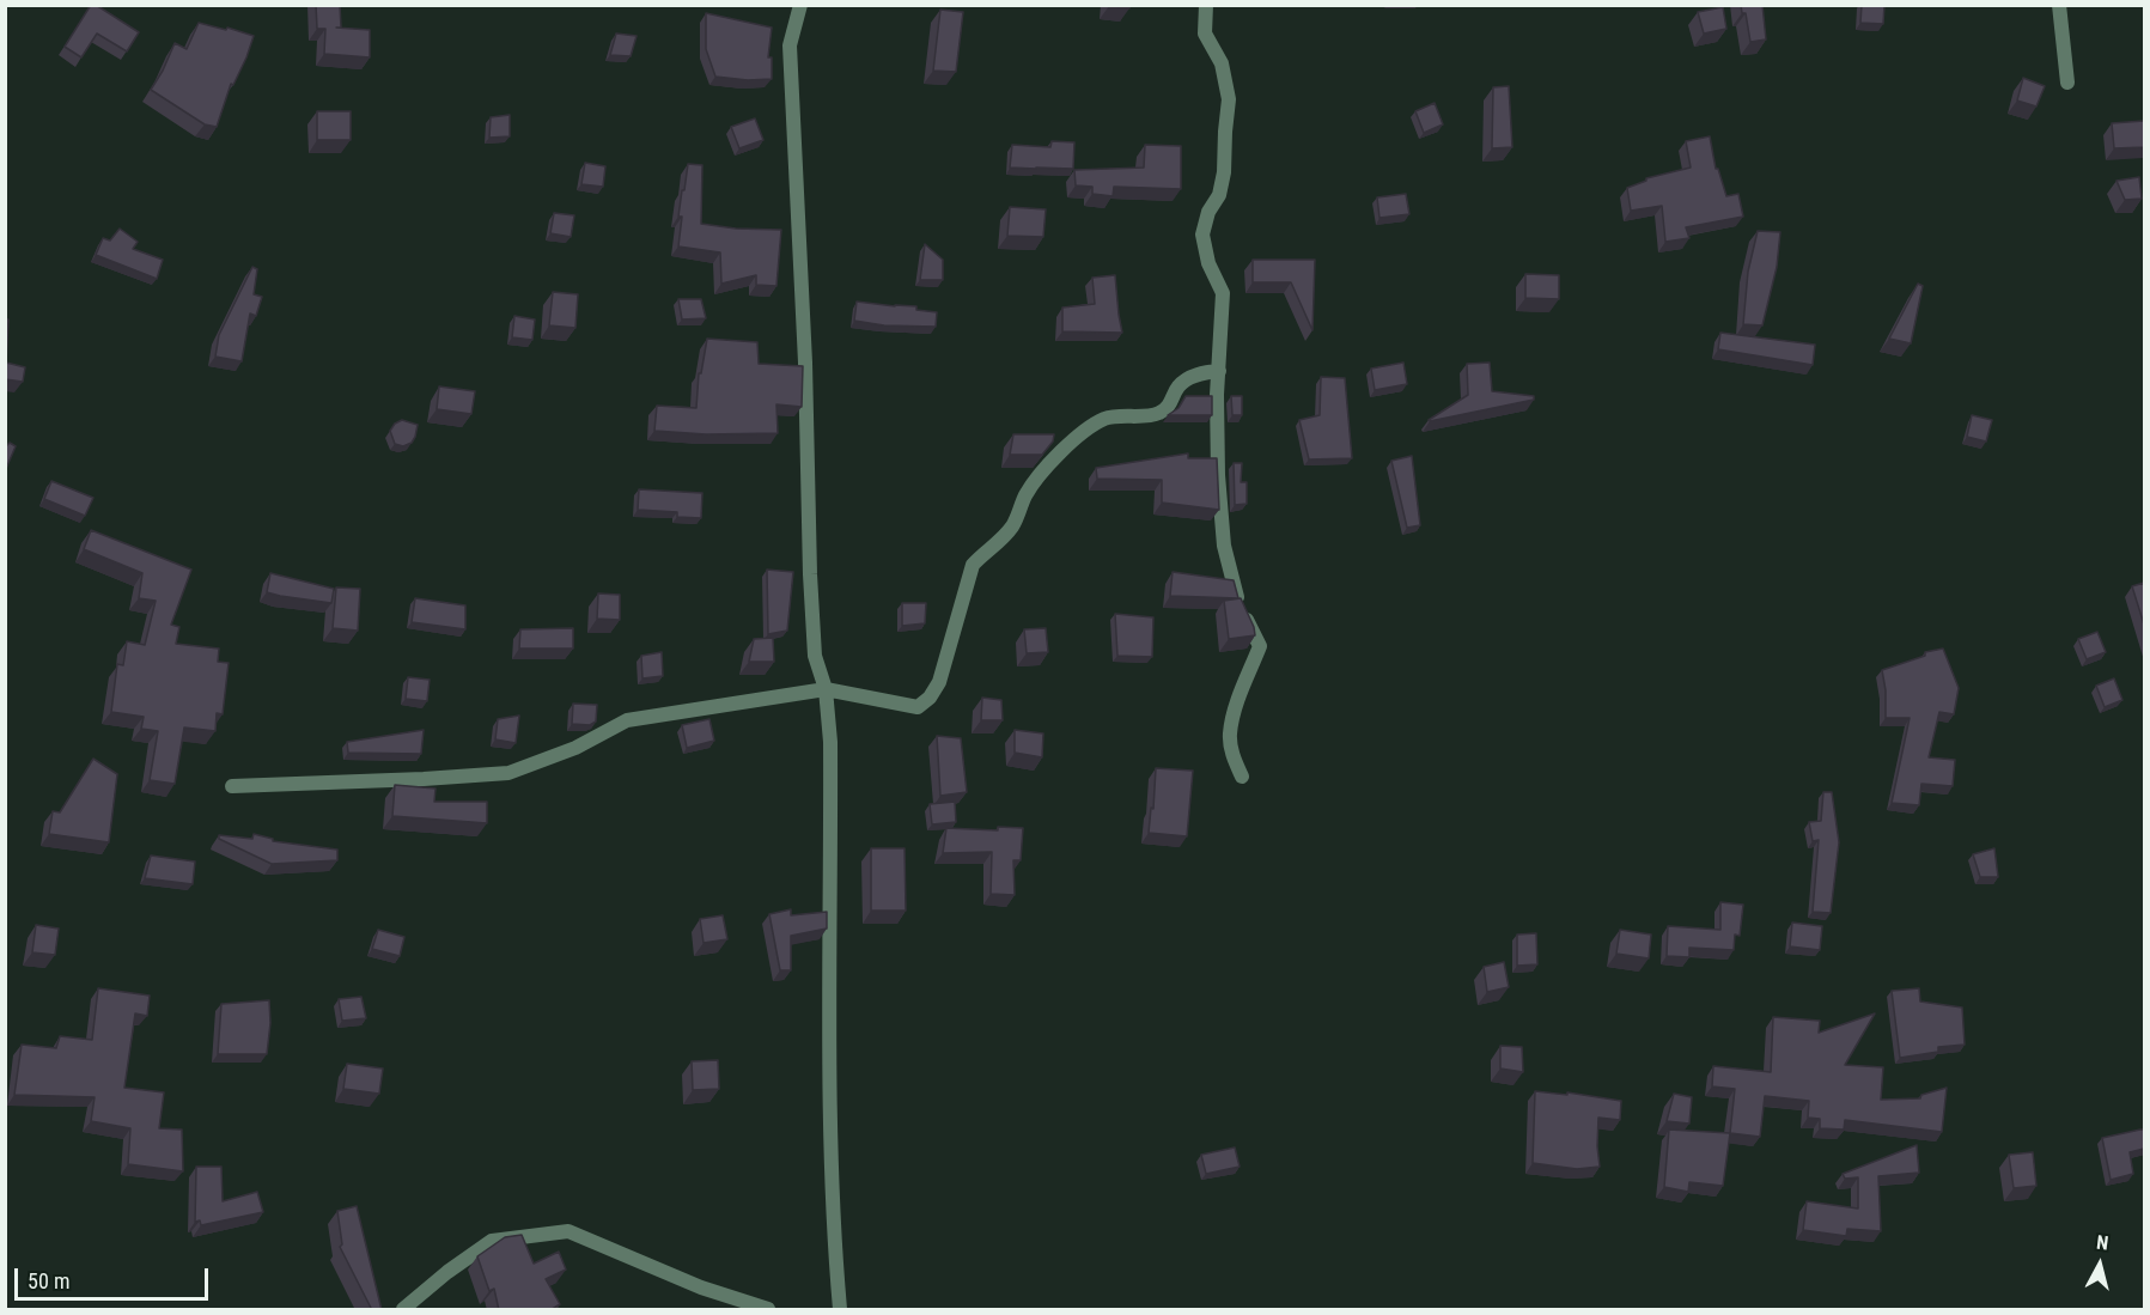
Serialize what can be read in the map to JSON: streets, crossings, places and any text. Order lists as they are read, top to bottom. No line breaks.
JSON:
{"scale_bar":"50 m","north":"top"}
